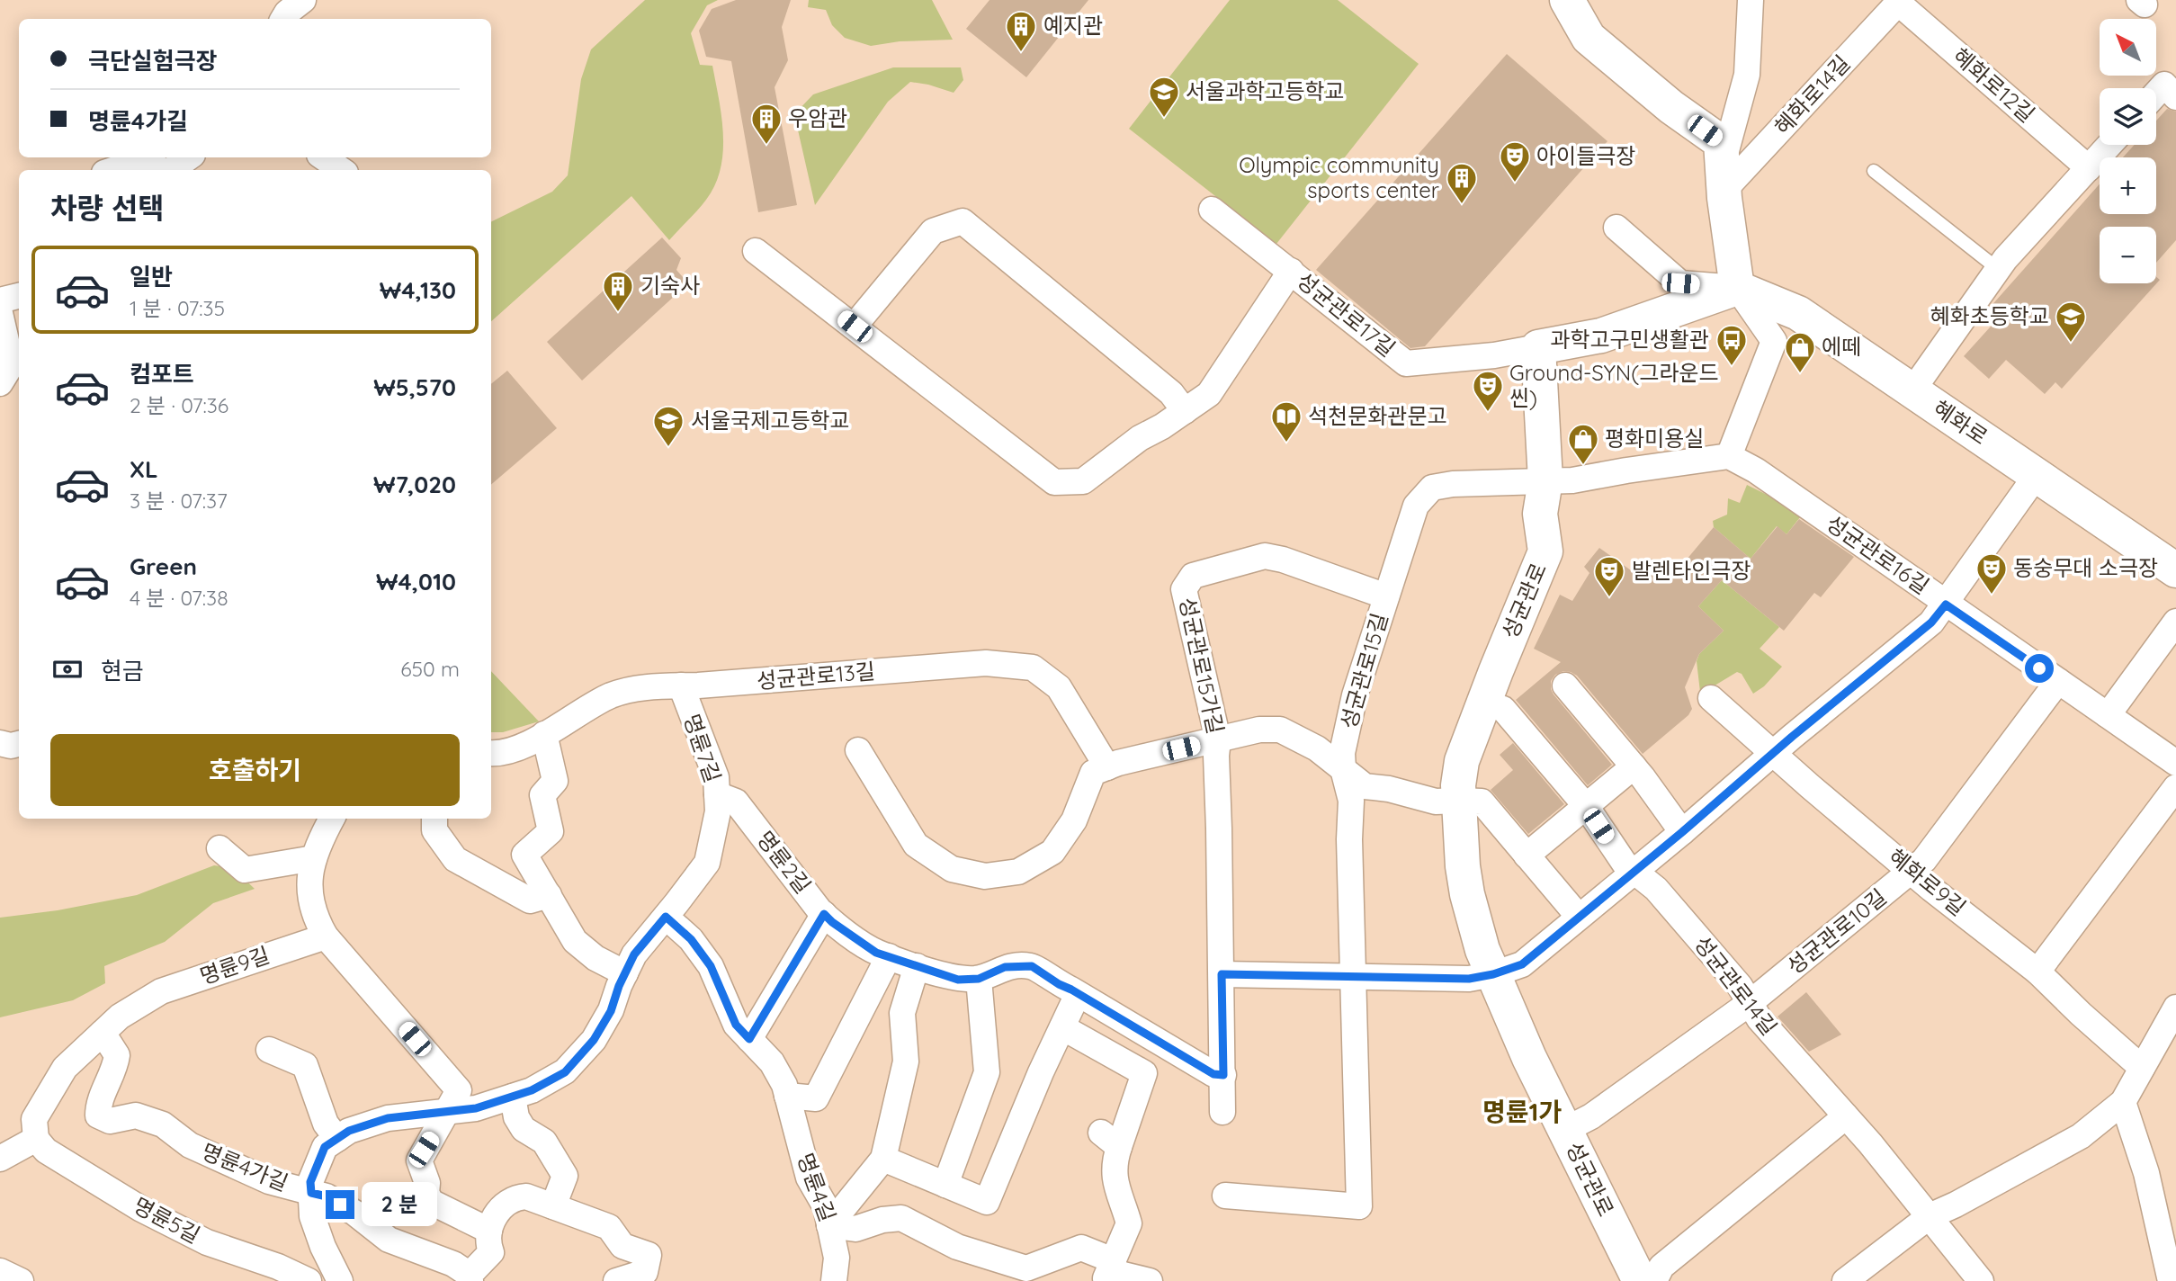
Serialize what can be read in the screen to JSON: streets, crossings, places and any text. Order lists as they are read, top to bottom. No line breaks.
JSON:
{"streets":{"street":["혜화로12길","혜화로14길","성균관로17길","혜화로","성균관로16길","성균관로","성균관로15가길","성균관로15길","성균관로13길","명륜7길","명륜2길","혜화로9길","성균관로10길","명륜9길","성균관로14길","명륜4가길","명륜4길","명륜5길"]},"crossings":[["혜화로12길","혜화로14길"],["성균관로17길","성균관로"],["성균관로16길","성균관로10길"],["성균관로","성균관로15길"],["성균관로","성균관로10길"],["성균관로","성균관로14길"],["성균관로15가길","성균관로15길"],["성균관로15가길","명륜2길"],["성균관로13길","명륜7길"],["명륜7길","명륜2길"],["명륜7길","명륜4가길"],["명륜7길","명륜4길"],["혜화로9길","성균관로10길"],["성균관로10길","성균관로14길"],["명륜9길","명륜4가길"],["명륜9길","명륜5길"]],"districts":["명륜1가"],"places":{"building":["예지관","우암관","Olympic community sports center","기숙사"],"school or university":["서울과학고등학교","혜화초등학교","서울국제고등학교"],"theatre":["아이들극장","Ground-SYN(그라운드 씬)","동숭무대 소극장","발렌타인극장"],"bus stop":["과학고구민생활관"],"shop":["에떼","평화미용실"],"library":["석천문화관문고"]},"north":"top left","page":{"map_buttons":["+","−"],"banner":["극단실험극장","명륜4가길"],"heading":"차량 선택","list":[{"name":"일반","note":"1 분 · 07:35","value":"₩4,130"},{"name":"컴포트","note":"2 분 · 07:36","value":"₩5,570"},{"name":"XL","note":"3 분 · 07:37","value":"₩7,020"},{"name":"Green","note":"4 분 · 07:38","value":"₩4,010"}],"pay":["현금","650 m"],"buttons":"호출하기","bubble":"2 분"}}
